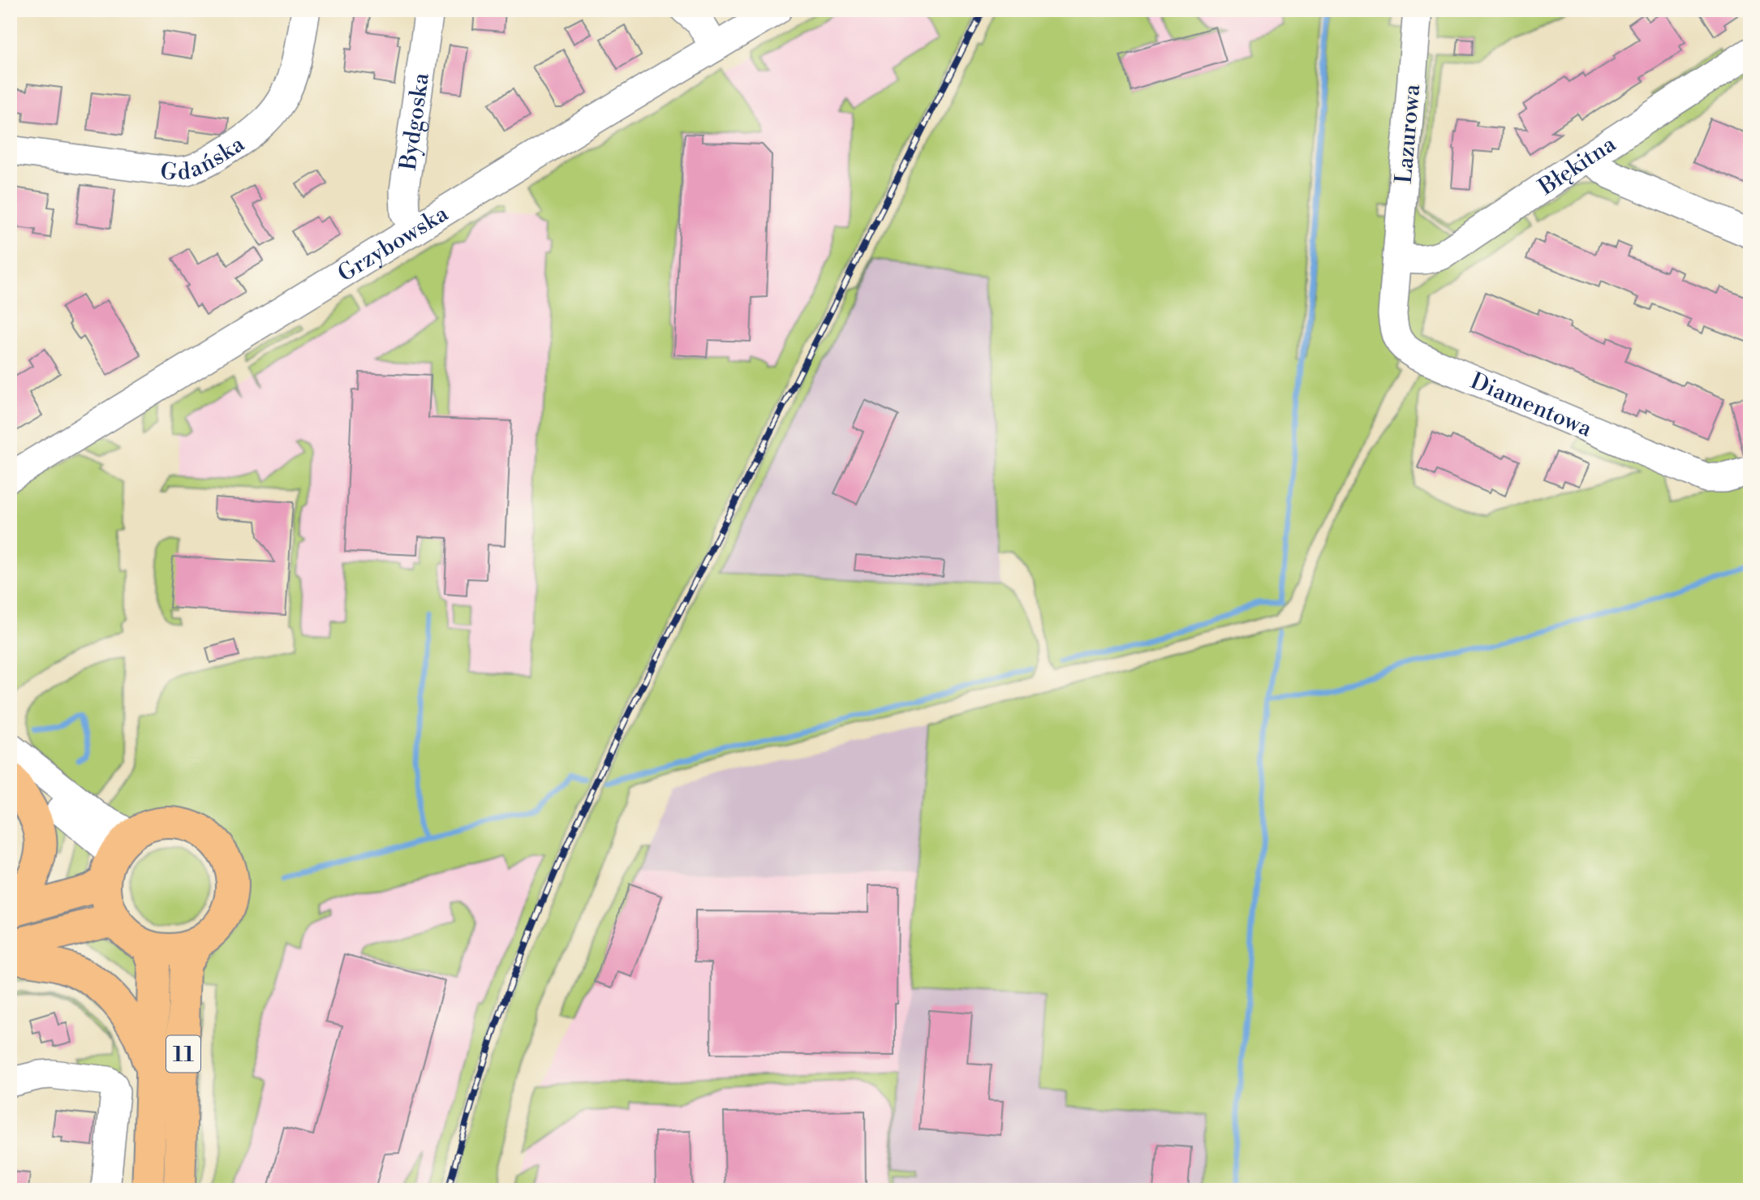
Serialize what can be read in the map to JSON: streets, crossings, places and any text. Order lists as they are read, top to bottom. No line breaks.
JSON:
{"streets":{"main road":["11"],"street":["Bydgoska","Lazurowa","Gdańska","Błękitna","Grzybowska","Diamentowa"]},"crossings":[["Bydgoska","Grzybowska"],["Lazurowa","Błękitna"],["Lazurowa","Diamentowa"],["Błękitna","Diamentowa"]]}
